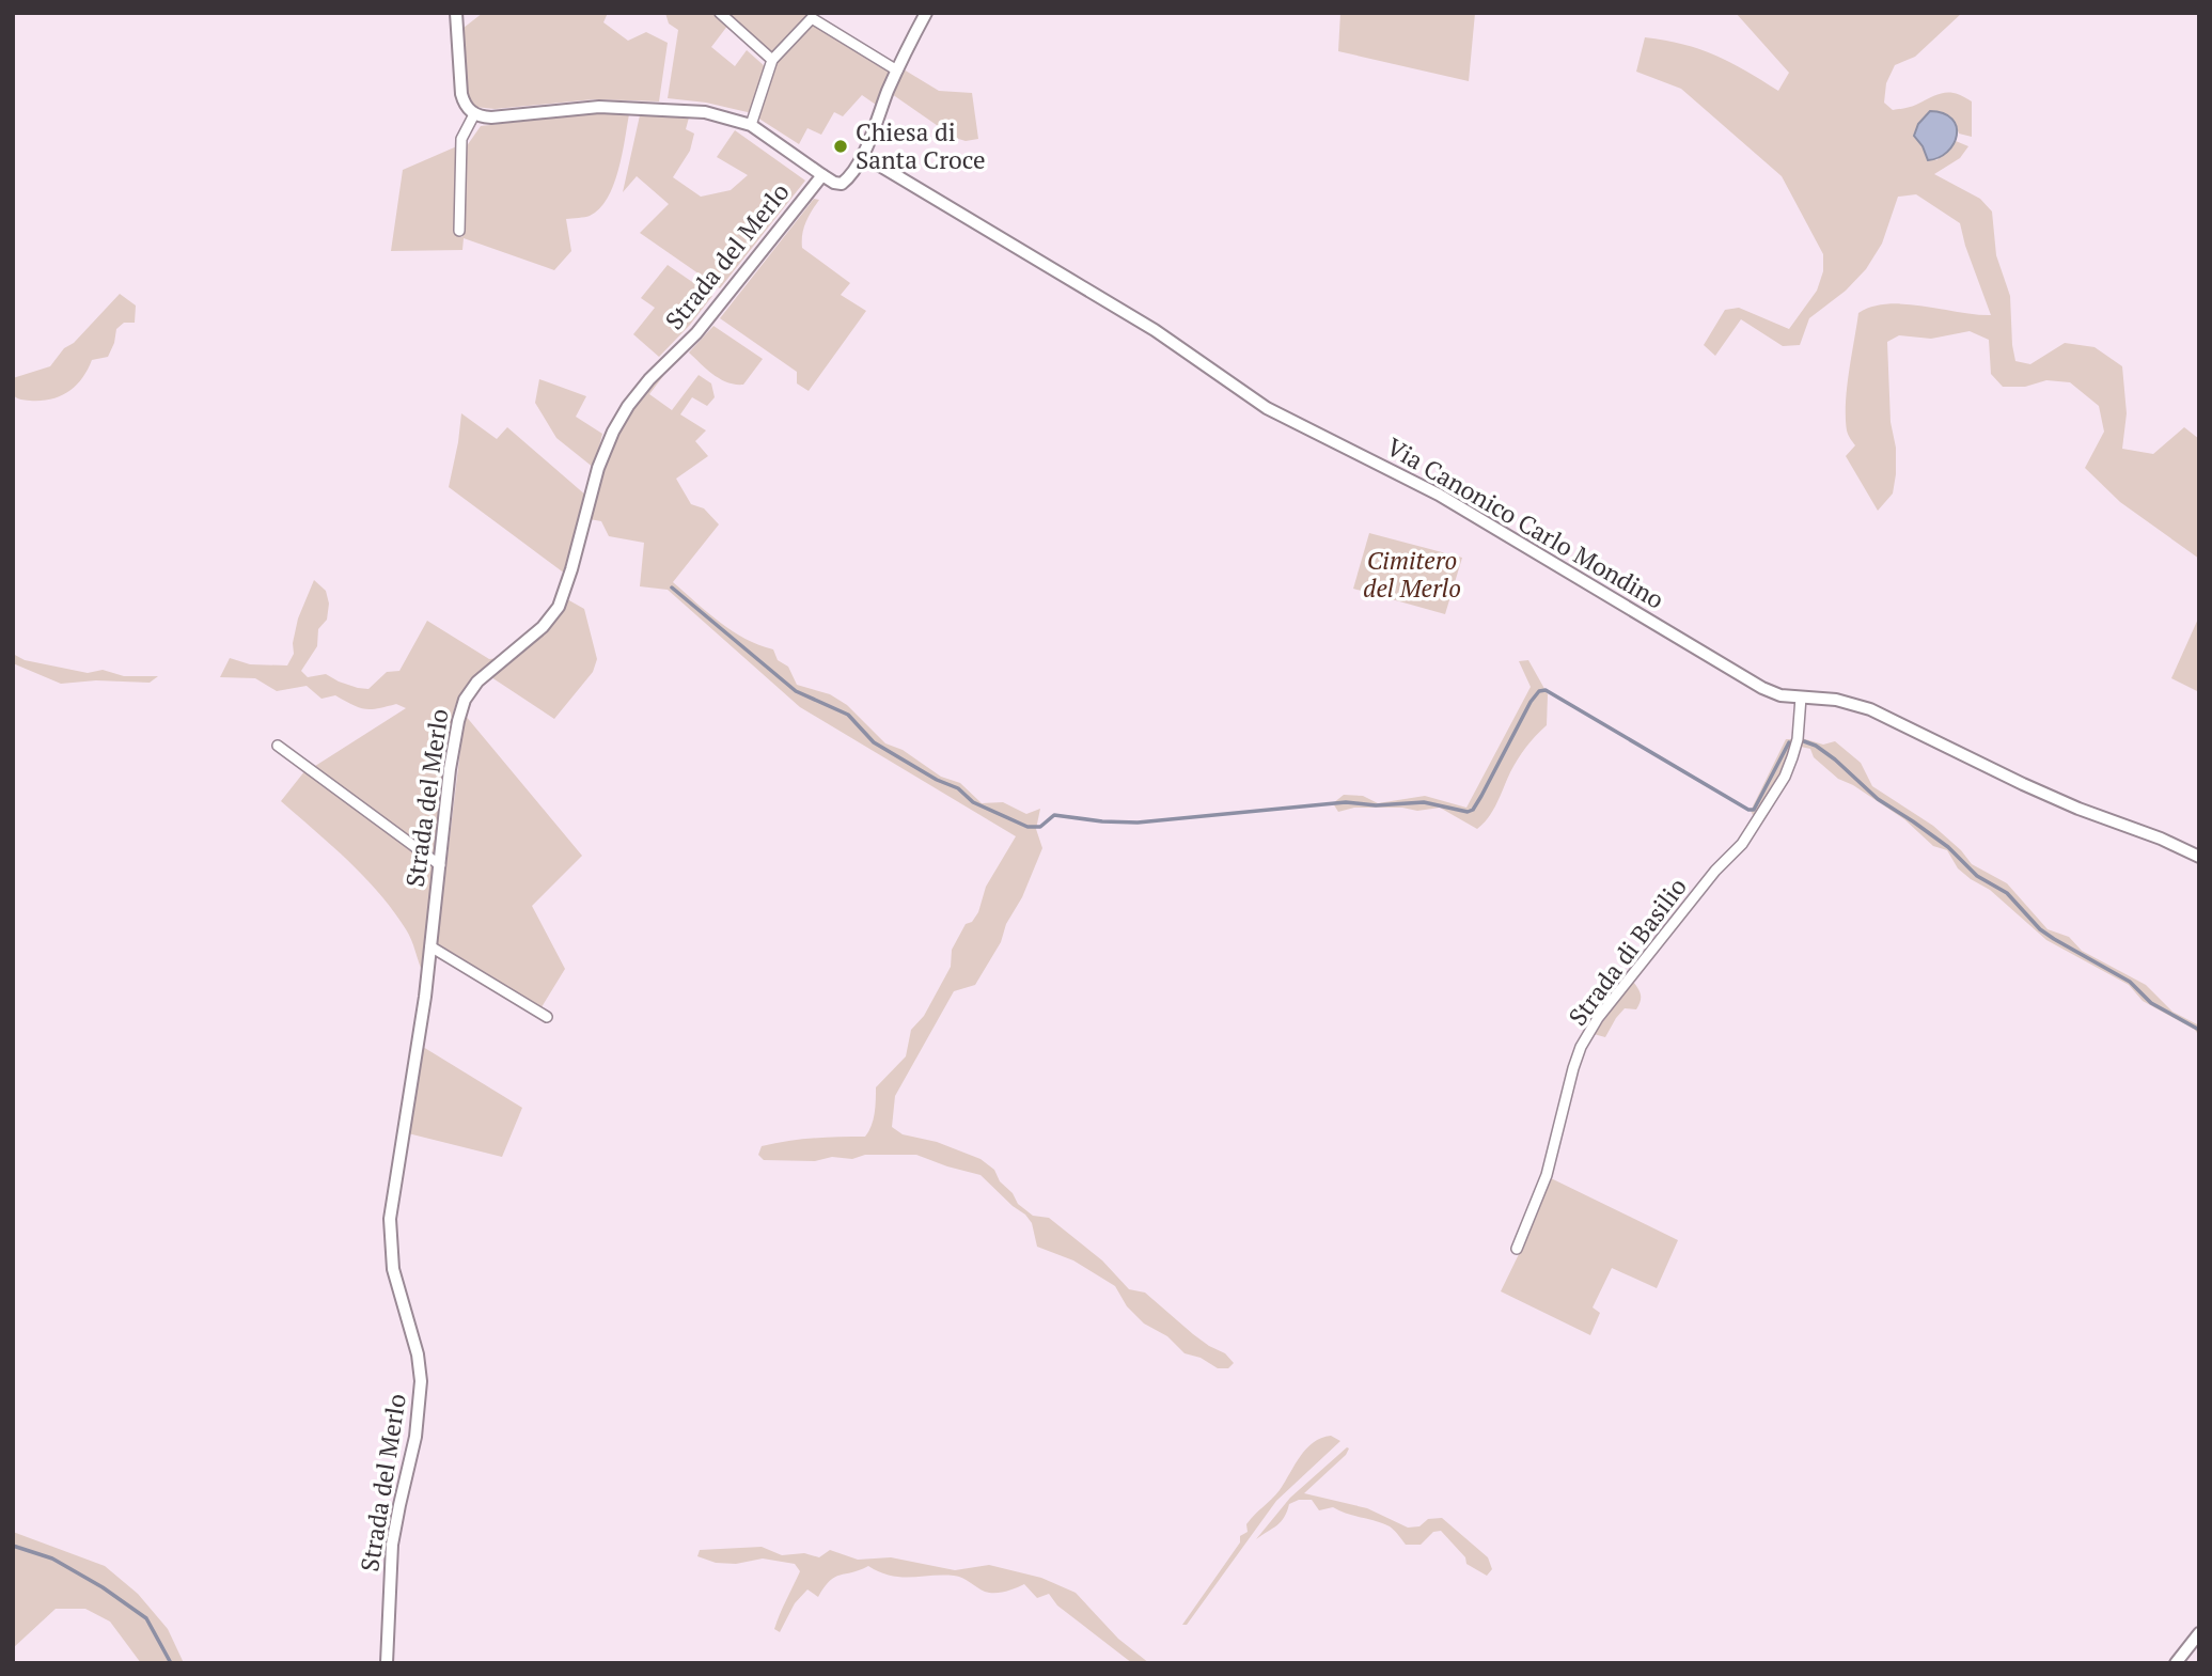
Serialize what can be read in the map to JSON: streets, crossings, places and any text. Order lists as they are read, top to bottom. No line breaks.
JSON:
{"streets":{"street":["Strada del Merlo","Via Canonico Carlo Mondino","Strada di Basilio"]},"crossings":[["Strada del Merlo","Via Canonico Carlo Mondino"],["Via Canonico Carlo Mondino","Strada di Basilio"]],"parks":["Cimitero del Merlo"],"places":["Chiesa di Santa Croce"]}
